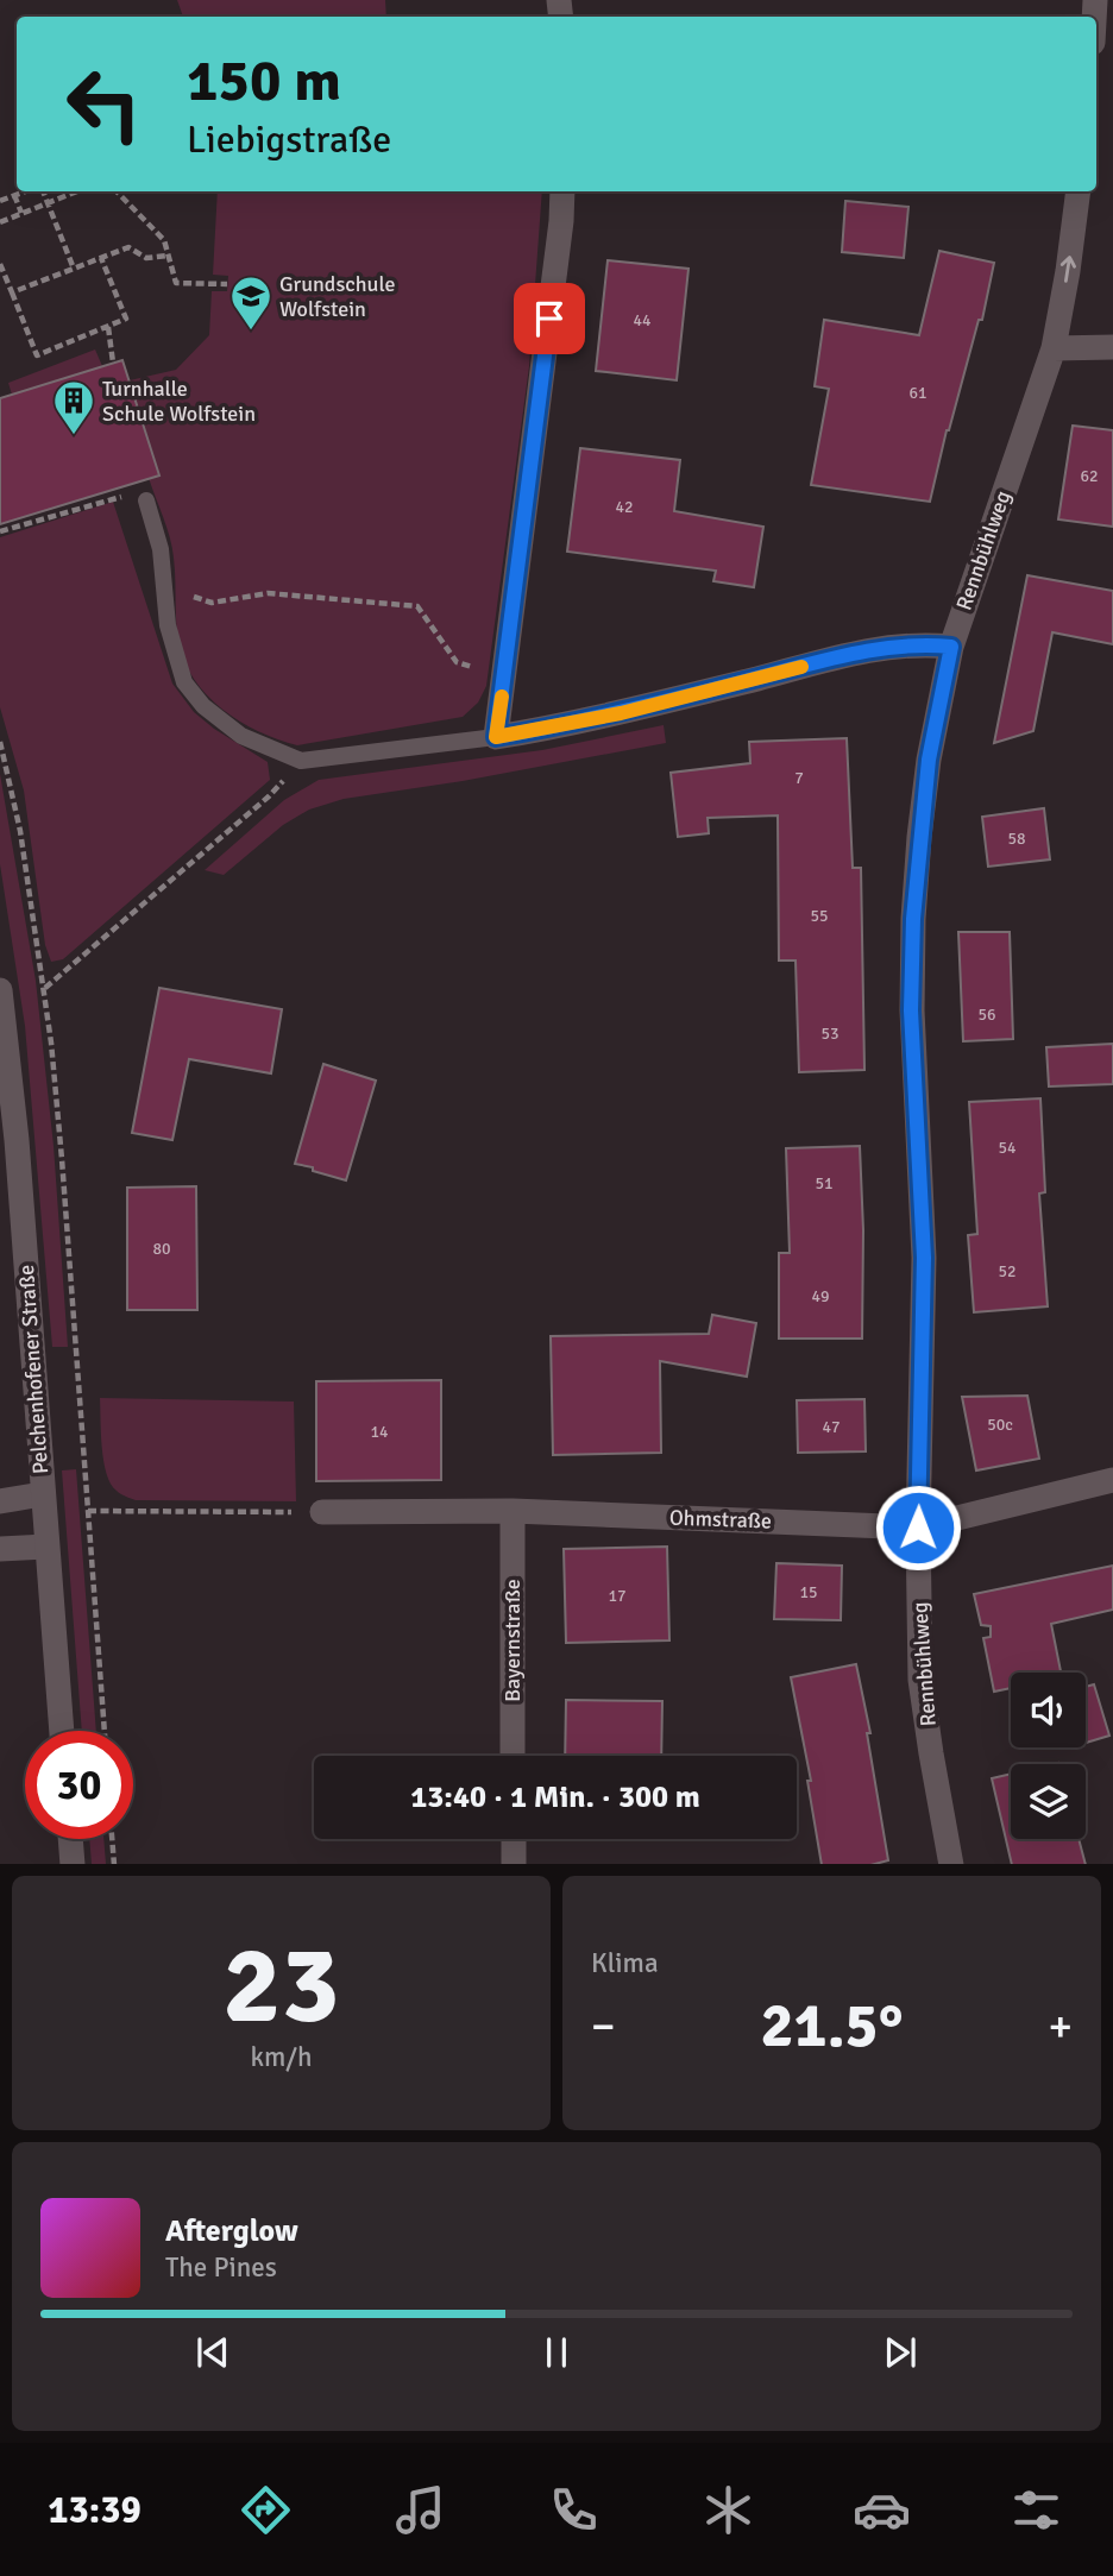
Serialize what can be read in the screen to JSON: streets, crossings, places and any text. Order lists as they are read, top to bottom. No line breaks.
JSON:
{"streets":{"street":["Rennbühlweg","Pelchenhofener Straße","Ohmstraße","Bayernstraße"]},"crossings":[["Rennbühlweg","Ohmstraße"],["Ohmstraße","Bayernstraße"]],"places":{"school or university":["Grundschule Wolfstein"],"building":["Turnhalle Schule Wolfstein"]},"house_numbers":["44","61","62","42","7","58","55","56","53","54","51","80","52","49","50c","47","14","15","17"],"page":{"turn":["150 m","Liebigstraße"],"limit":"30","trip":"13:40 · 1 Min. · 300 m","tile":[["23","km/h"],"Klima"],"heat":["−","21.5°","+"],"song":["Afterglow","The Pines"],"tabs":"13:39"}}
